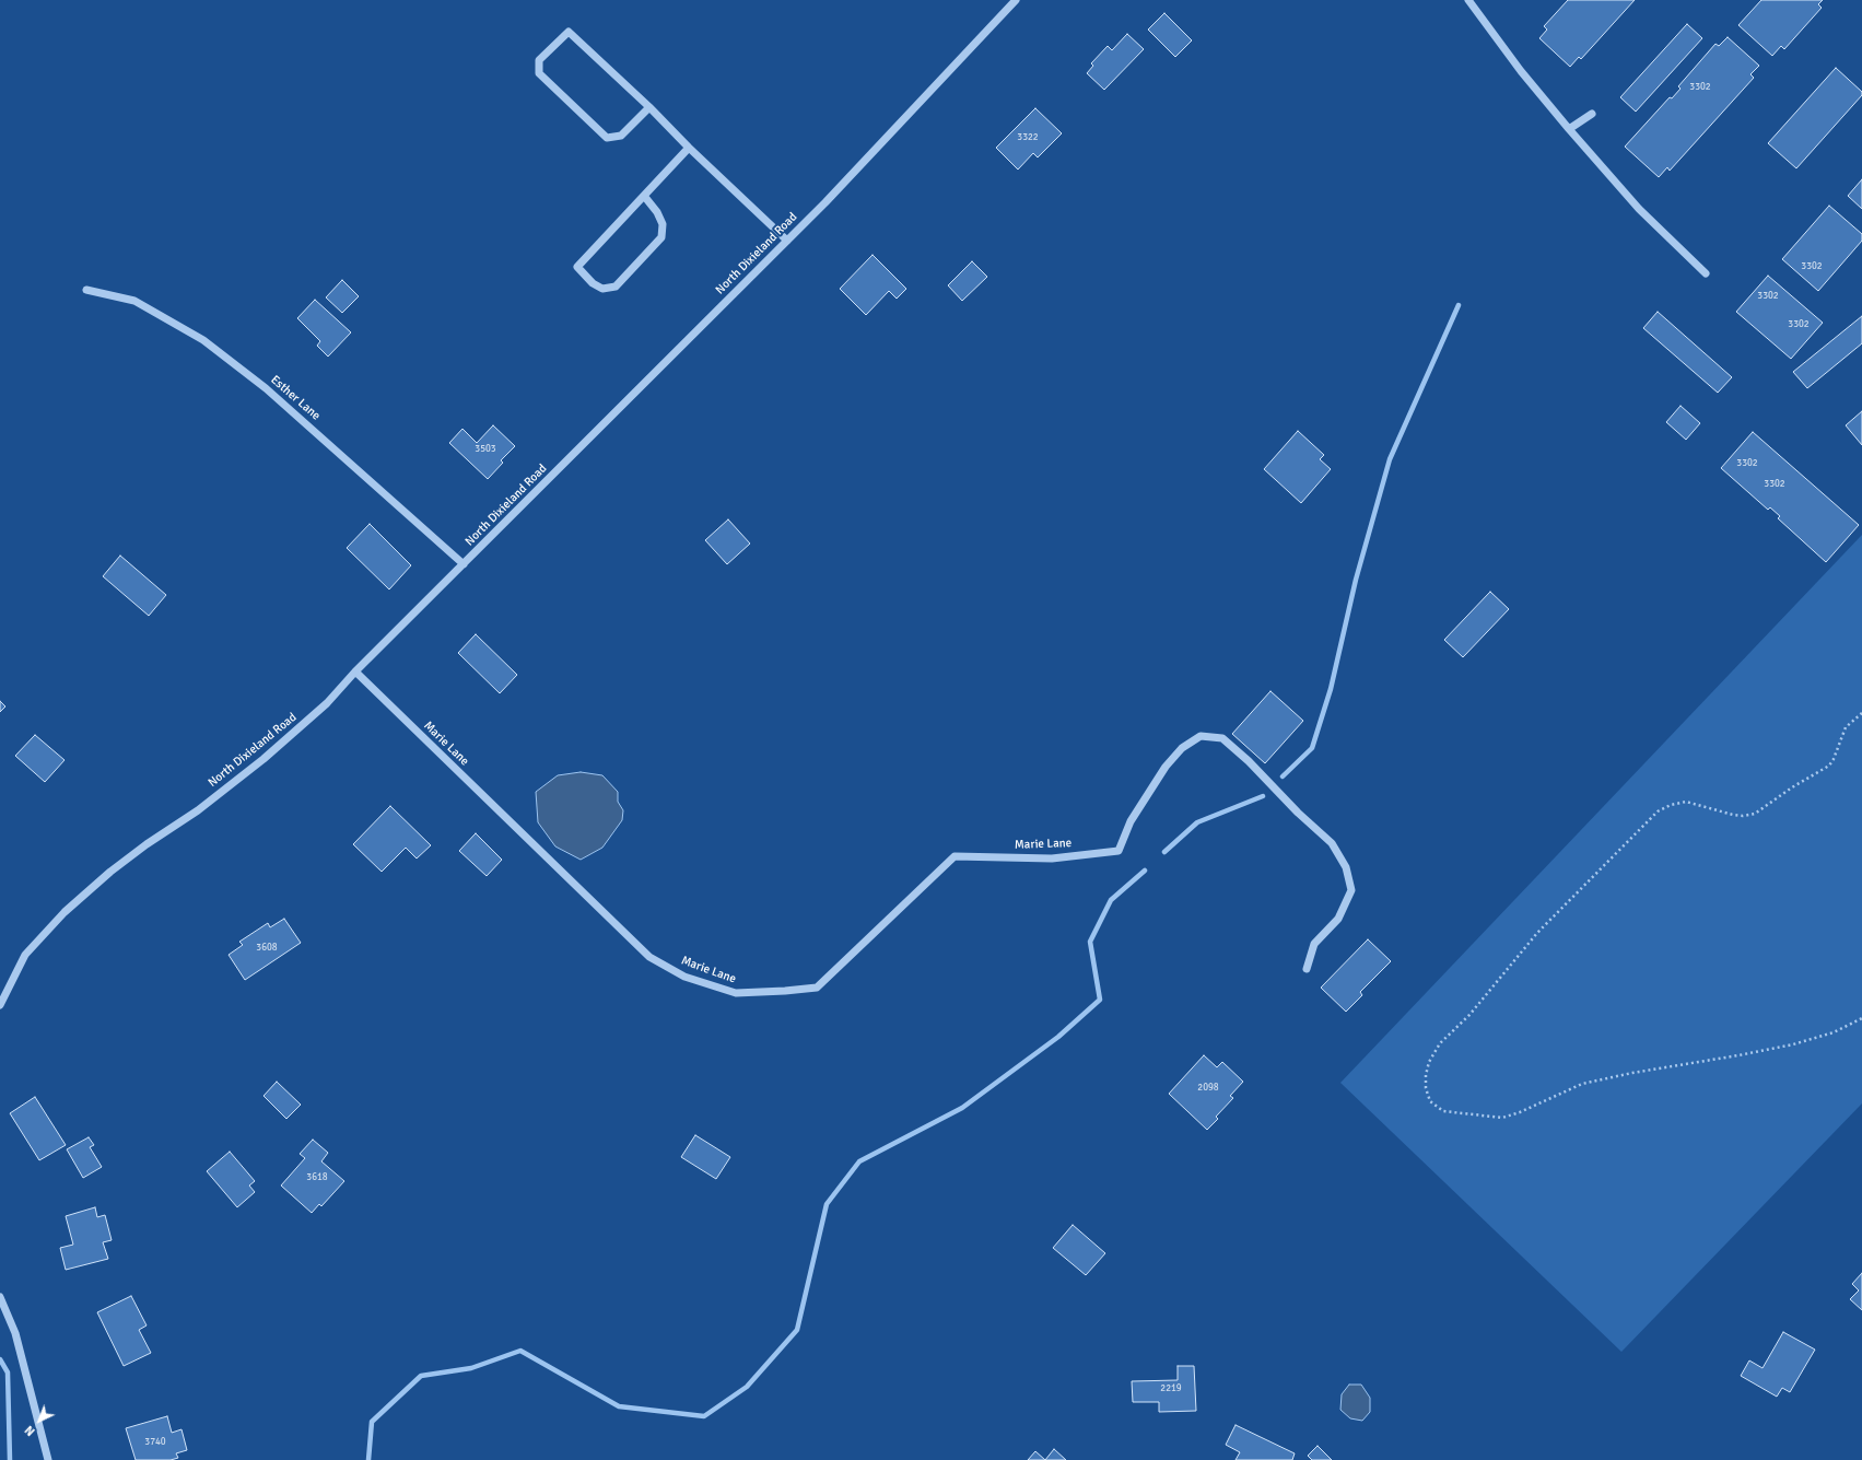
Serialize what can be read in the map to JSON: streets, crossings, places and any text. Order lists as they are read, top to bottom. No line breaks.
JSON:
{"streets":{"street":["North Dixieland Road","Esther Lane","Marie Lane"]},"crossings":[["North Dixieland Road","Esther Lane"],["North Dixieland Road","Marie Lane"]],"house_numbers":["3302","3322","3302","3302","3302","3503","3302","3302","3608","2098","3618","2219","3740"],"north":"bottom left"}
